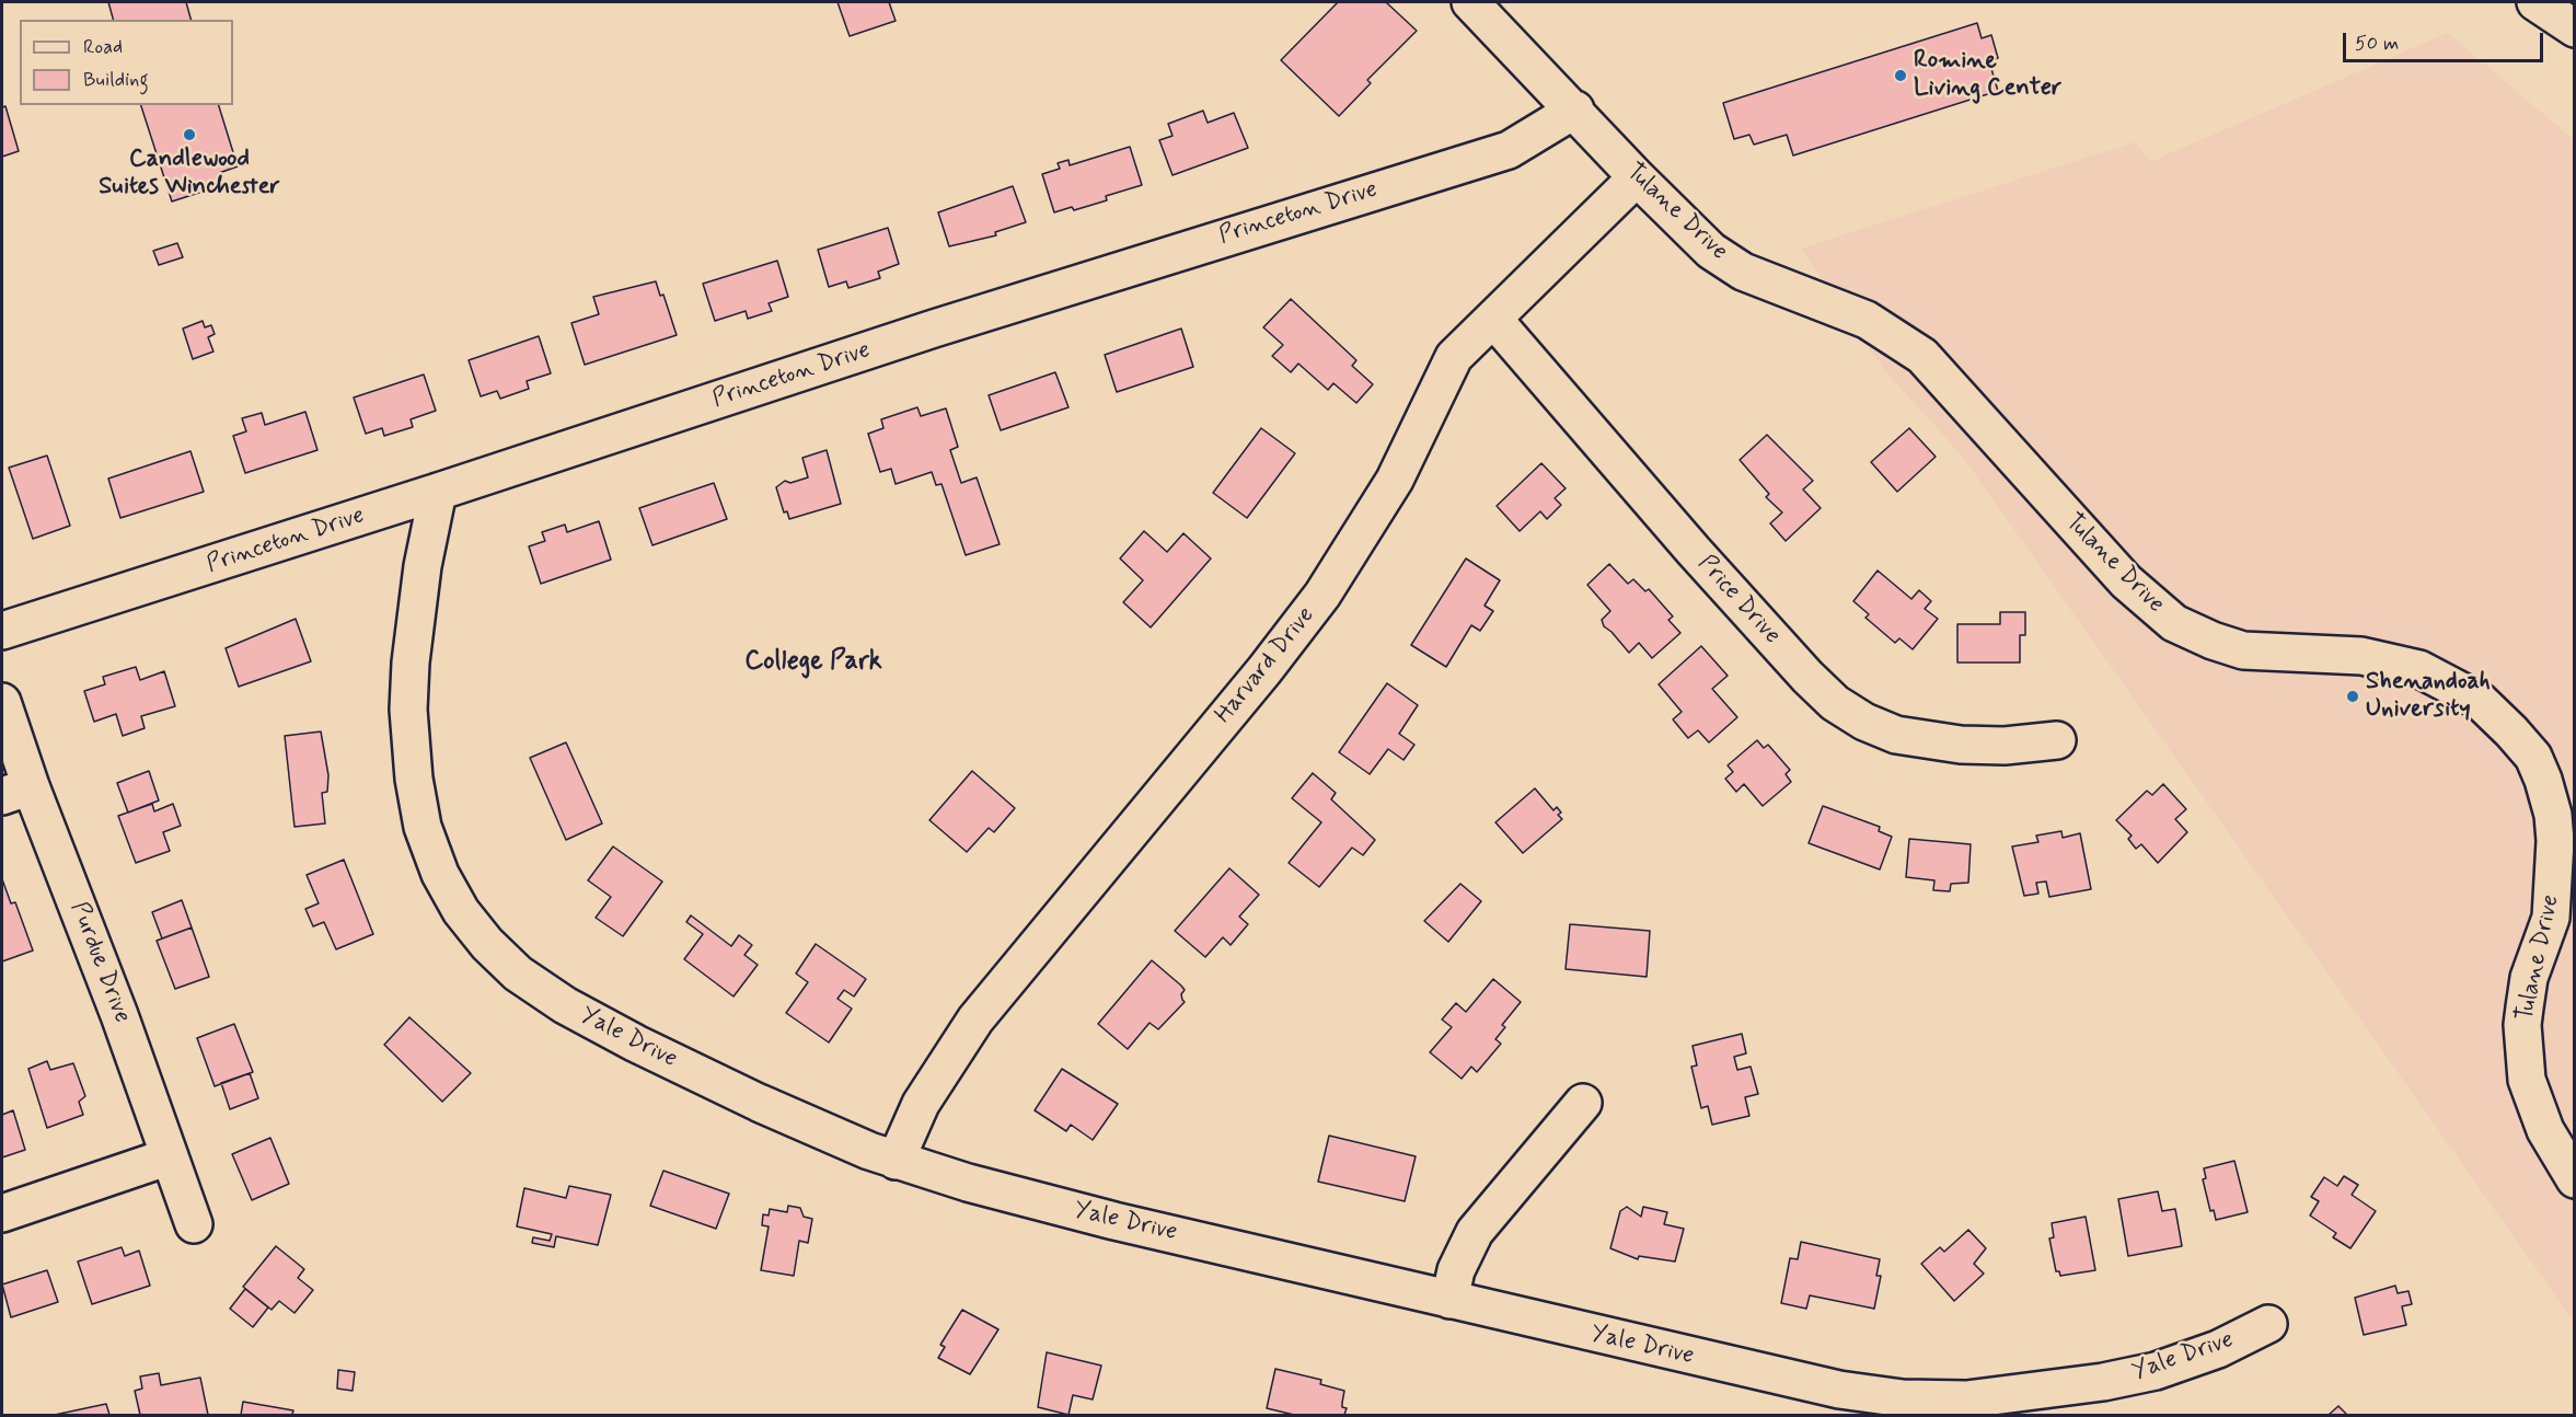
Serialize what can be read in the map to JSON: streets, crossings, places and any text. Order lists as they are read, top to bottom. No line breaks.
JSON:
{"streets":{"main road":["Tulane Drive","Princeton Drive","Price Drive","Harvard Drive","Purdue Drive","Yale Drive"]},"crossings":[["Tulane Drive","Princeton Drive"],["Tulane Drive","Harvard Drive"],["Princeton Drive","Yale Drive"],["Price Drive","Harvard Drive"],["Harvard Drive","Yale Drive"]],"districts":["College Park"],"places":["Romine Living Center","Candlewood Suites Winchester","Shenandoah University"],"legend":["Road","Building"],"scale_bar":"50 m"}
